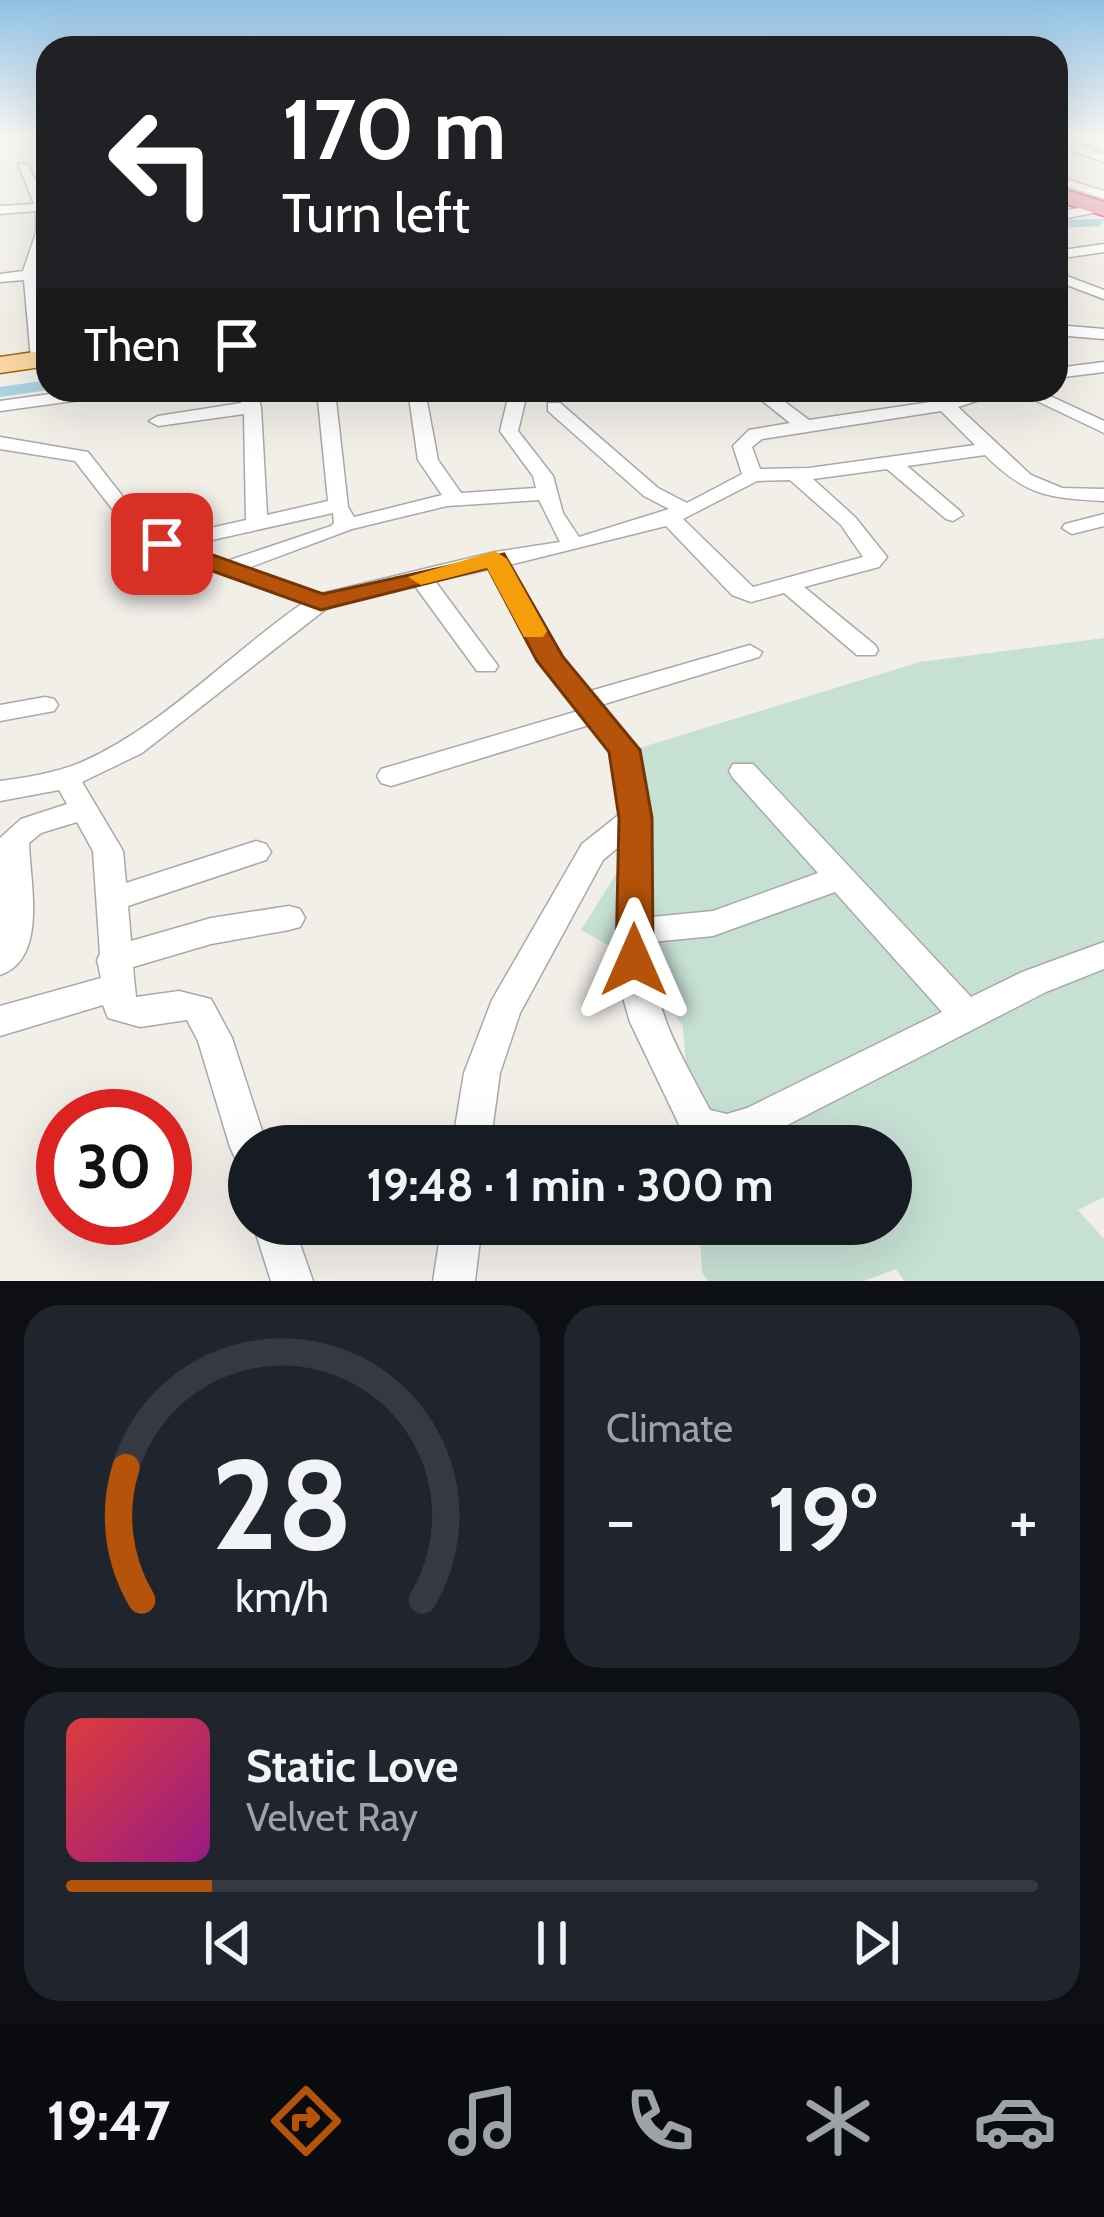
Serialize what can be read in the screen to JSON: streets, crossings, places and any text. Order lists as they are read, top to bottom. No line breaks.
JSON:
{"page":{"turn":["170 m","Turn left"],"then":"Then","limit":"30","trip":"19:48 · 1 min · 300 m","tile":"Climate","heat":["−","19°","+"],"song":["Static Love","Velvet Ray"],"tabs":"19:47","gauge":["28","km/h"]}}
